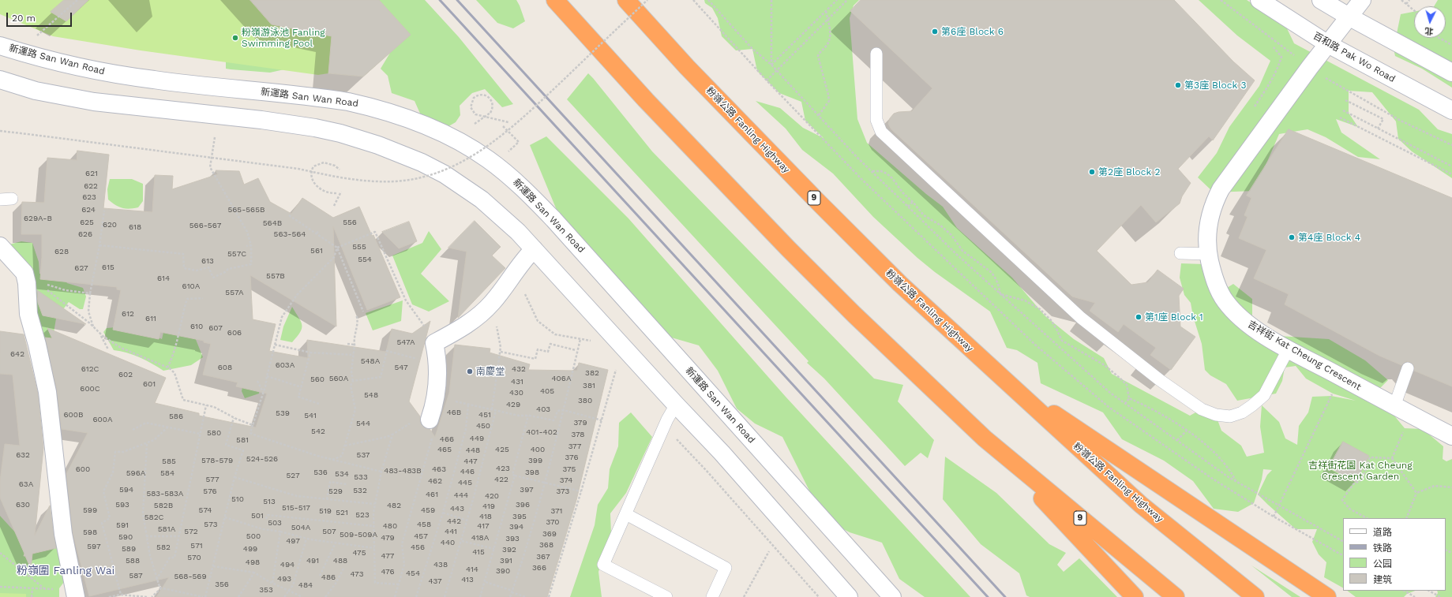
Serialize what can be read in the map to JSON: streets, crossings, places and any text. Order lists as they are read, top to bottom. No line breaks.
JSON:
{"streets":{"highway":["粉嶺公路 Fanling Highway","9"],"street":["百和路 Pak Wo Road","新運路 San Wan Road","吉祥街 Kat Cheung Crescent"]},"crossings":[["百和路 Pak Wo Road","吉祥街 Kat Cheung Crescent"]],"districts":["粉嶺圍 Fanling Wai"],"parks":["吉祥街花園 Kat Cheung Crescent Garden"],"places":["第6座 Block 6","粉嶺游泳池 Fanling Swimming Pool","第3座 Block 3","第2座 Block 2","第4座 Block 4","第1座 Block 1","南慶堂"],"house_numbers":["621","622","623","624","565-565B","629A-B","625","556","564B","620","566-567","618","626","563-564","555","561","628","557C","554","613","615","627","557B","614","610A","557A","612","611","610","607","606","547A","642","548A","603A","608","547","612C","432","382","602","560A","406A","560","431","601","381","600C","405","430","548","380","429","403","46B","539","600B","451","541","586","600A","379","544","450","542","401-402","580","378","449","466","581","377","465","425","400","448","632","537","376","524-526","578-579","399","585","447","423","600","463","375","483-483B","446","536","398","596A","584","534","527","533","577","422","374","462","445","63A","594","397","532","576","529","373","583-583A","461","444","420","510","513","630","593","396","582B","482","419","515-517","443","599","574","459","519","371","521","523","501","418","395","582C","442","370","503","573","458","591","480","417","394","504A","581A","572","507","441","598","369","509-509A","500","457","590","479","418A","393","497","440","368","571","597","582","456","589","499","392","415","475","477","367","570","588","491","488","391","498","494","438","366","414","390","476","454","473","587","568-569","486","493","413","437","356","484","353"],"legend":["道路","铁路","公园","建筑"],"scale_bar":"20 m","north":"bottom"}
